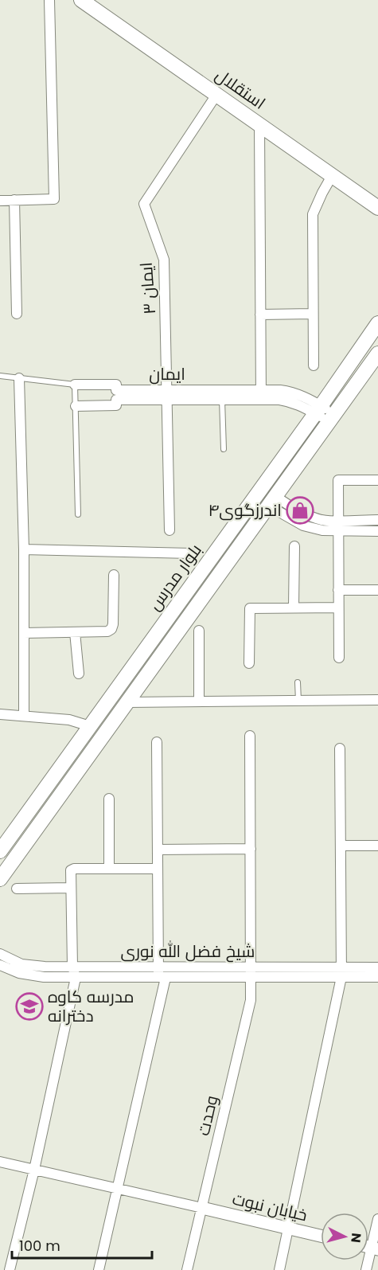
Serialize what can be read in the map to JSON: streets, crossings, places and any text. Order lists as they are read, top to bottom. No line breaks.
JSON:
{"streets":{"main road":["استقلال","بلوار مدرس"],"street":["ایمان ۳","ایمان","شیخ فضل الله نوری","وحدت","خیابان نبوت"]},"crossings":[["استقلال","ایمان ۳"],["ایمان ۳","ایمان"],["ایمان","بلوار مدرس"],["شیخ فضل الله نوری","وحدت"],["وحدت","خیابان نبوت"]],"places":{"shop":["اندرزگوی۴"],"school or university":["مدرسه کاوه دخترانه"]},"scale_bar":"100 m","north":"right"}
